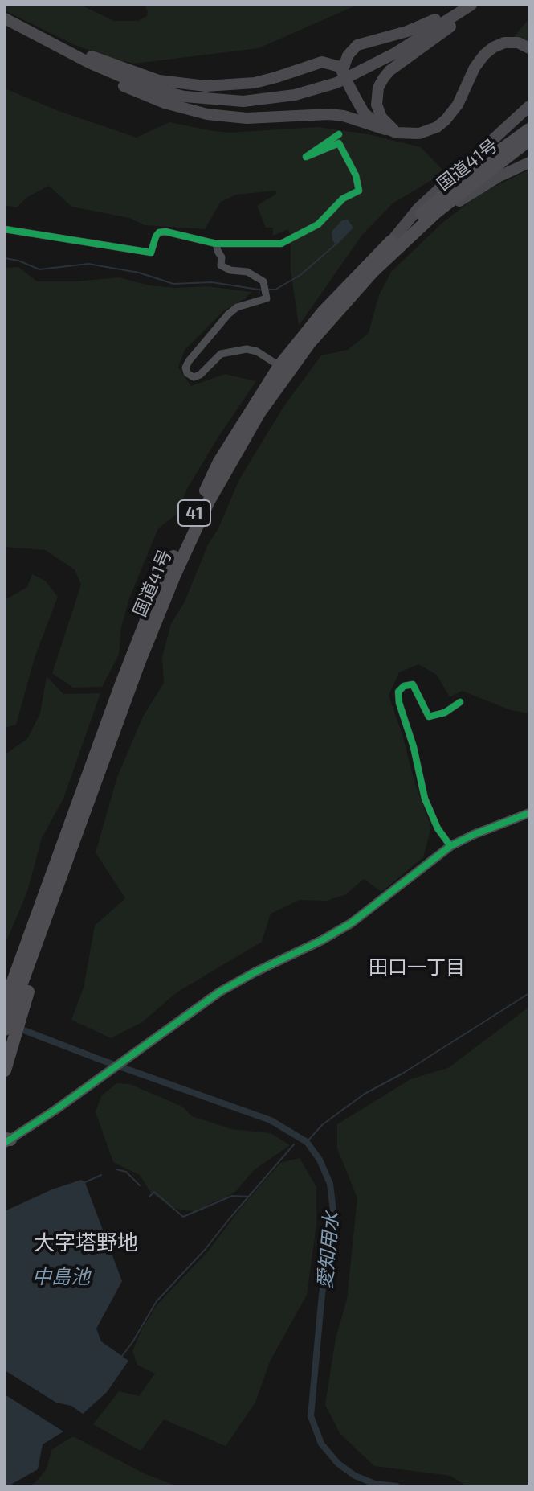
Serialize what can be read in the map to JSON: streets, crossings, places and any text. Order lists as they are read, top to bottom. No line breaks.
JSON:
{"streets":{"highway":["国道41号","41"]},"districts":["田口一丁目","大字塔野地"],"water":["愛知用水","中島池"]}
